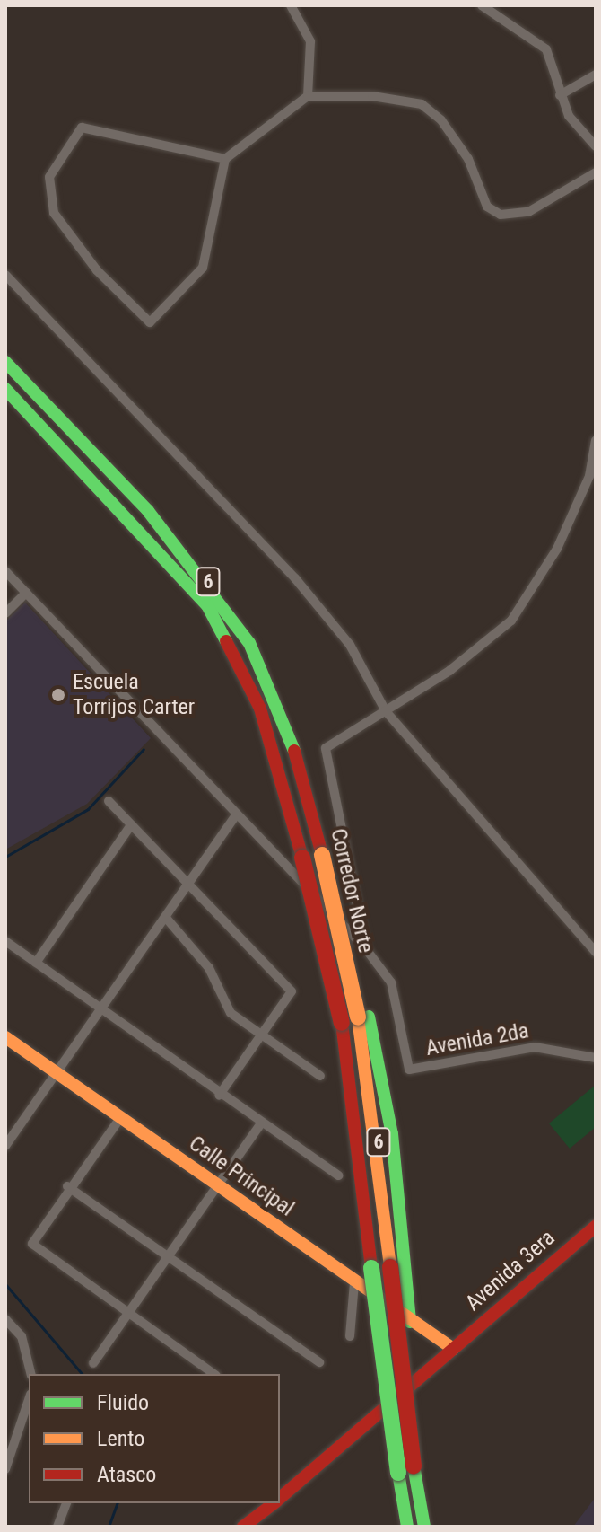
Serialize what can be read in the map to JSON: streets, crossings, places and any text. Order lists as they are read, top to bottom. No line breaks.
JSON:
{"streets":{"main road":["6","Corredor Norte","Calle Principal","Avenida 3era"],"street":["Avenida 2da"]},"crossings":[["Calle Principal","Avenida 3era"]],"places":["Escuela Torrijos Carter"],"legend":["Fluido","Lento","Atasco"]}
